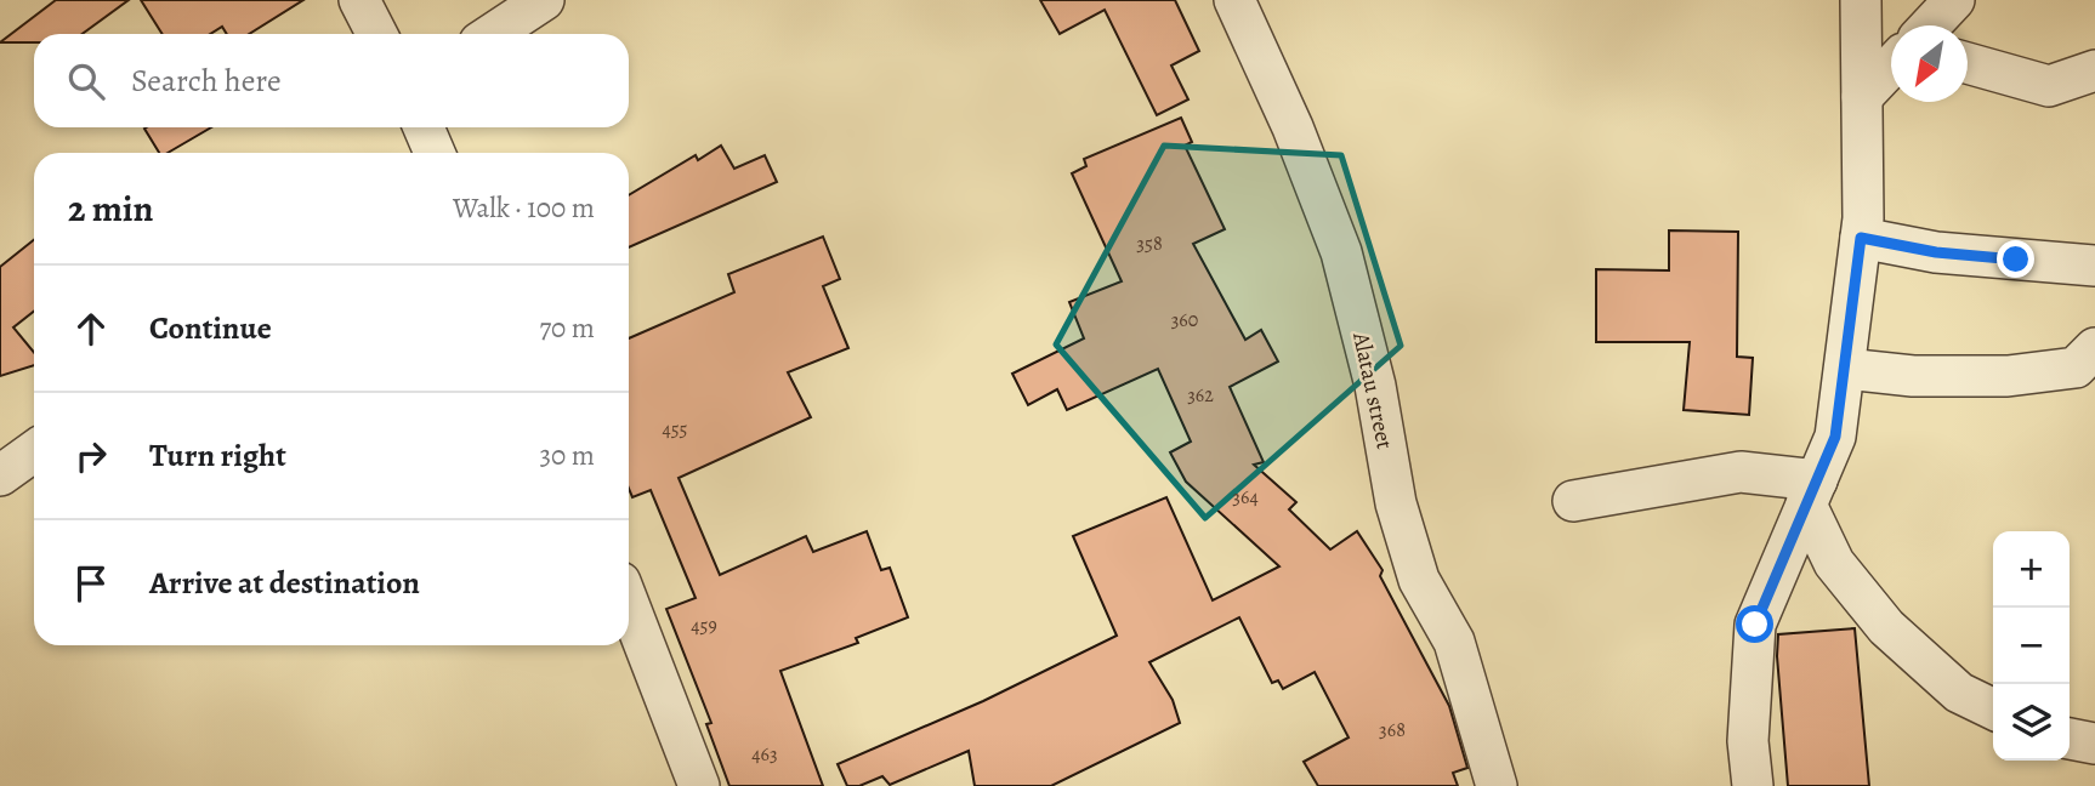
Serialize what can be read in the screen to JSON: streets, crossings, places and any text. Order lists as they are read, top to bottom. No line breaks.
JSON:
{"streets":{"street":["Alatau street"]},"house_numbers":["358","360","362","455","364","459","368","463"],"north":"bottom left","page":{"search":"Search here","heading":["2 min","Walk · 100 m"],"list":[["Continue","70 m"],["Turn right","30 m"],"Arrive at destination"],"map_buttons":["+","−"]}}
